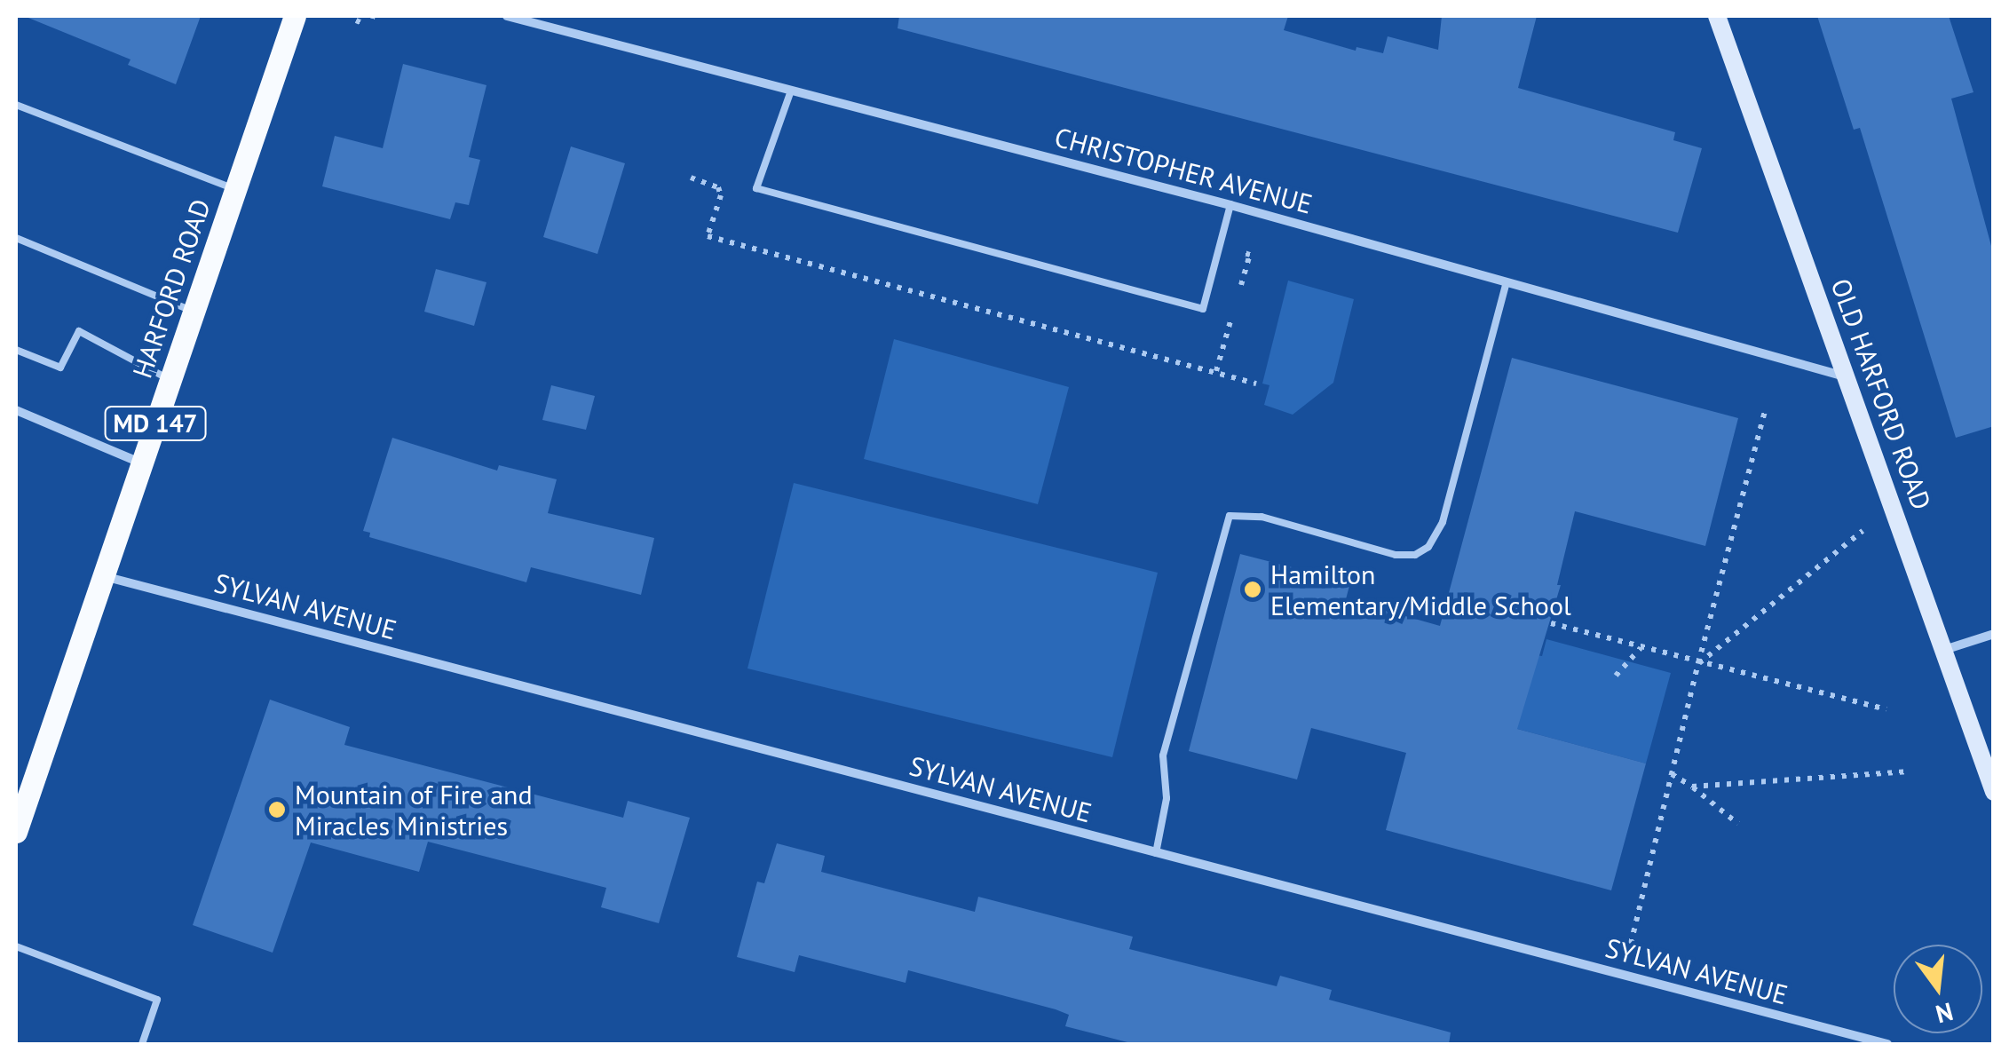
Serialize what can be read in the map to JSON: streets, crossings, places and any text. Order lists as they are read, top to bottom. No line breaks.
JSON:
{"streets":{"main road":["HARFORD ROAD","MD 147"],"street":["CHRISTOPHER AVENUE","OLD HARFORD ROAD","SYLVAN AVENUE"]},"crossings":[["CHRISTOPHER AVENUE","OLD HARFORD ROAD"],["HARFORD ROAD","SYLVAN AVENUE"]],"places":["Hamilton Elementary/Middle School","Mountain of Fire and Miracles Ministries"],"north":"bottom"}
